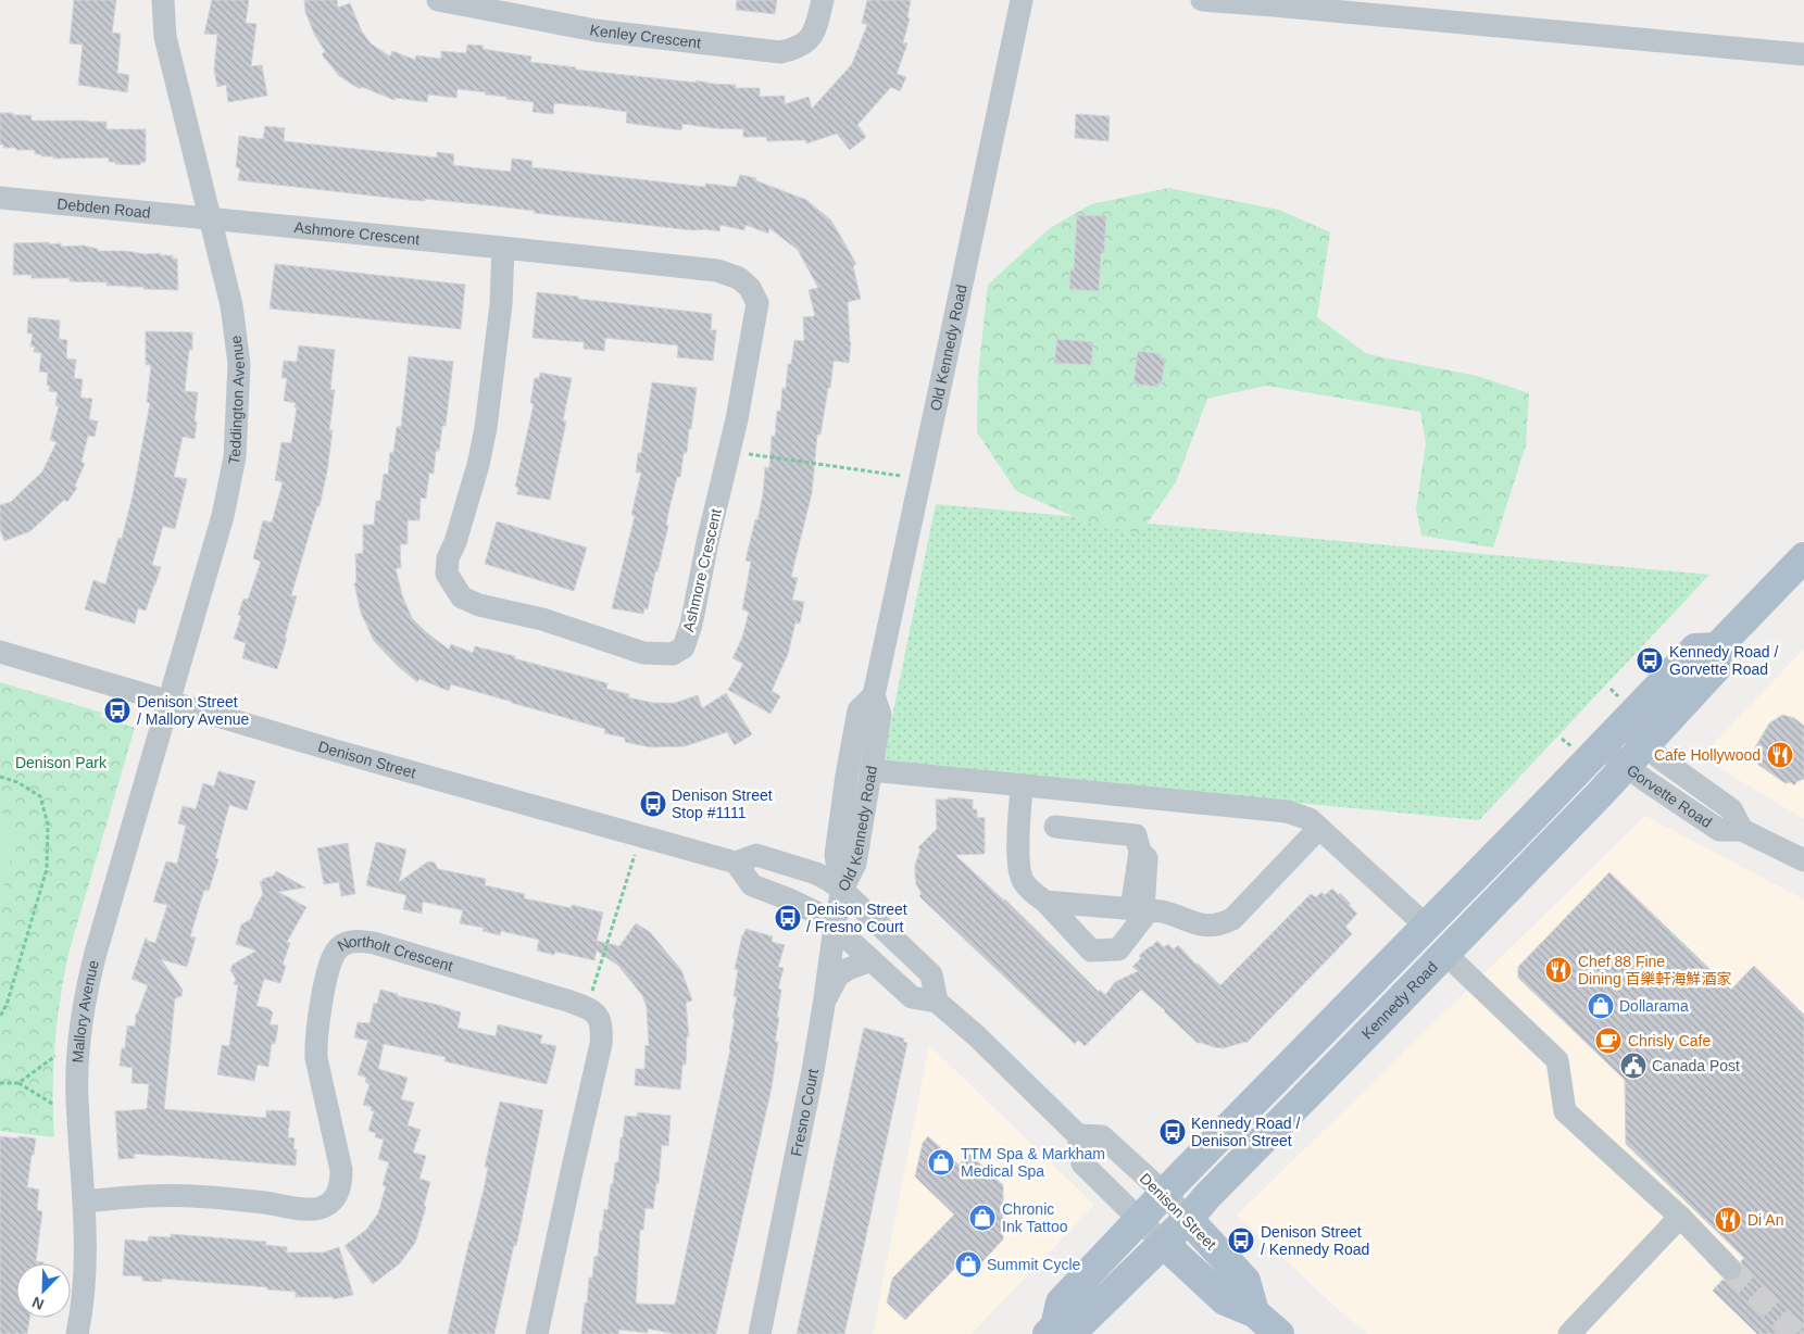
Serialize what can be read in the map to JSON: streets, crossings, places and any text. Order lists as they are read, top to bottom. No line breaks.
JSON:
{"streets":{"main road":["Denison Street","Kennedy Road"],"street":["Kenley Crescent","Debden Road","Ashmore Crescent","Old Kennedy Road","Teddington Avenue","Gorvette Road","Northolt Crescent","Mallory Avenue","Fresno Court"]},"crossings":[["Debden Road","Ashmore Crescent"],["Debden Road","Teddington Avenue"],["Ashmore Crescent","Teddington Avenue"],["Old Kennedy Road","Denison Street"],["Old Kennedy Road","Fresno Court"],["Teddington Avenue","Denison Street"],["Teddington Avenue","Mallory Avenue"],["Denison Street","Kennedy Road"],["Denison Street","Mallory Avenue"],["Denison Street","Fresno Court"],["Gorvette Road","Kennedy Road"],["Northolt Crescent","Mallory Avenue"]],"parks":["Denison Park"],"places":{"bus stop":["Kennedy Road / Gorvette Road","Denison Street / Mallory Avenue","Denison Street Stop #1111","Denison Street / Fresno Court","Kennedy Road / Denison Street","Denison Street / Kennedy Road"],"restaurant":["Cafe Hollywood","Chef 88 Fine Dining 百樂軒海鮮酒家","Di An"],"shop":["Dollarama","TTM Spa & Markham Medical Spa","Chronic Ink Tattoo","Summit Cycle"],"cafe":["Chrisly Cafe"],"public building":["Canada Post"]},"north":"bottom left"}
